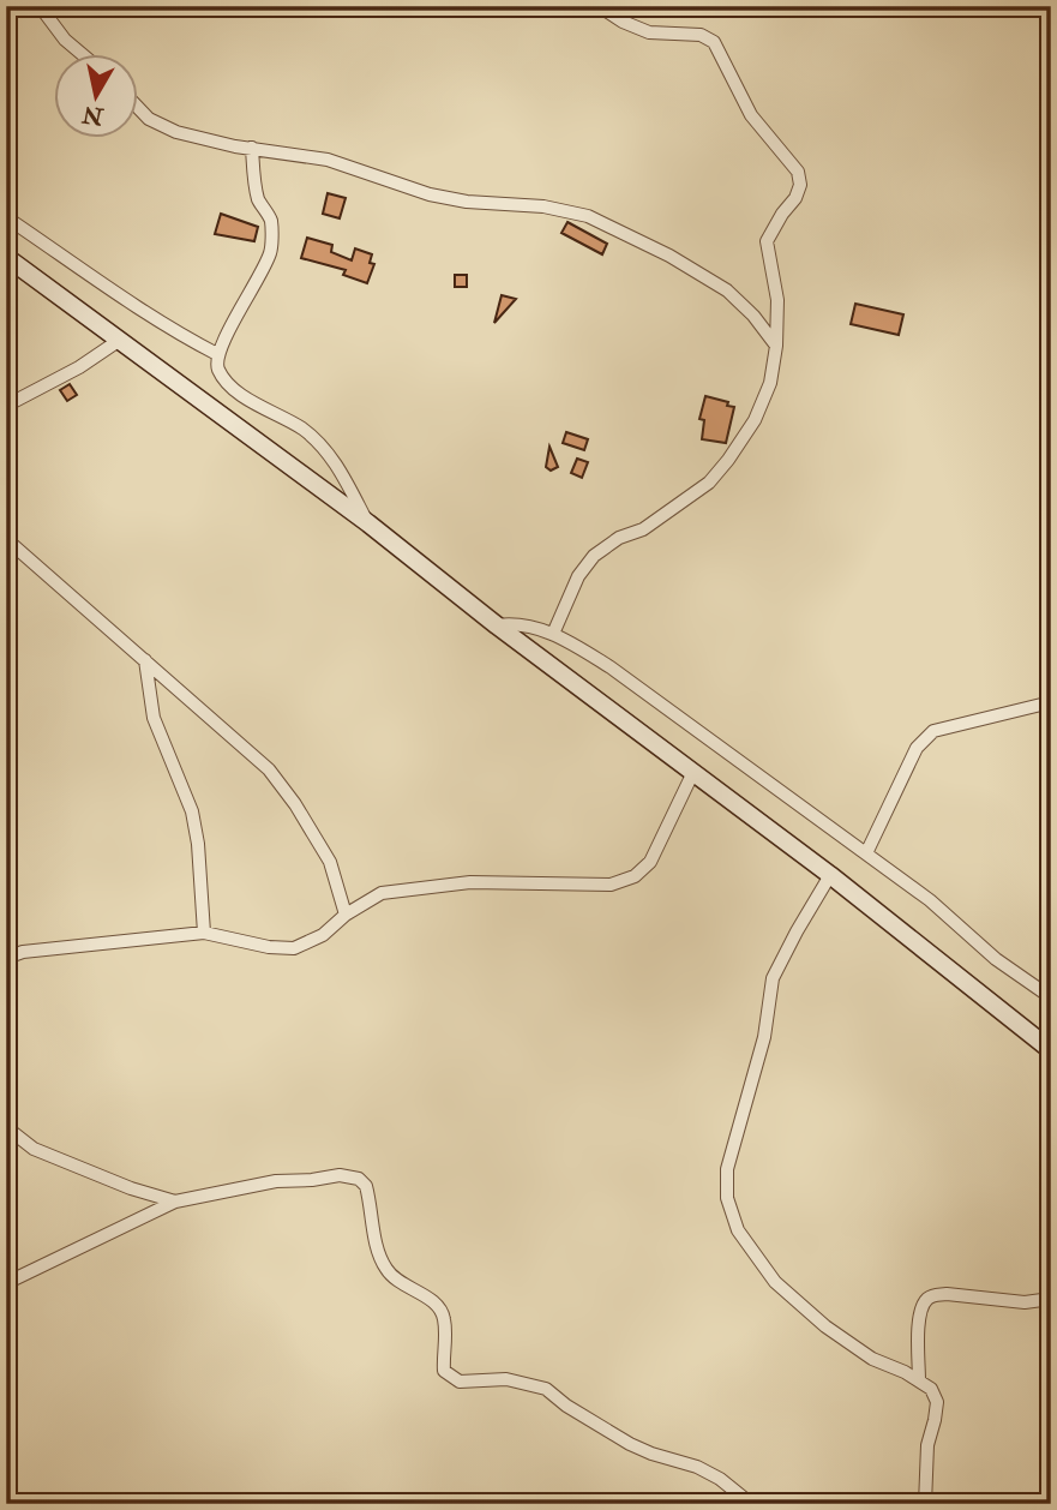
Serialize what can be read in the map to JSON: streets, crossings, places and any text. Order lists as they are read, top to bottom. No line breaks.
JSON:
{"north":"bottom"}
